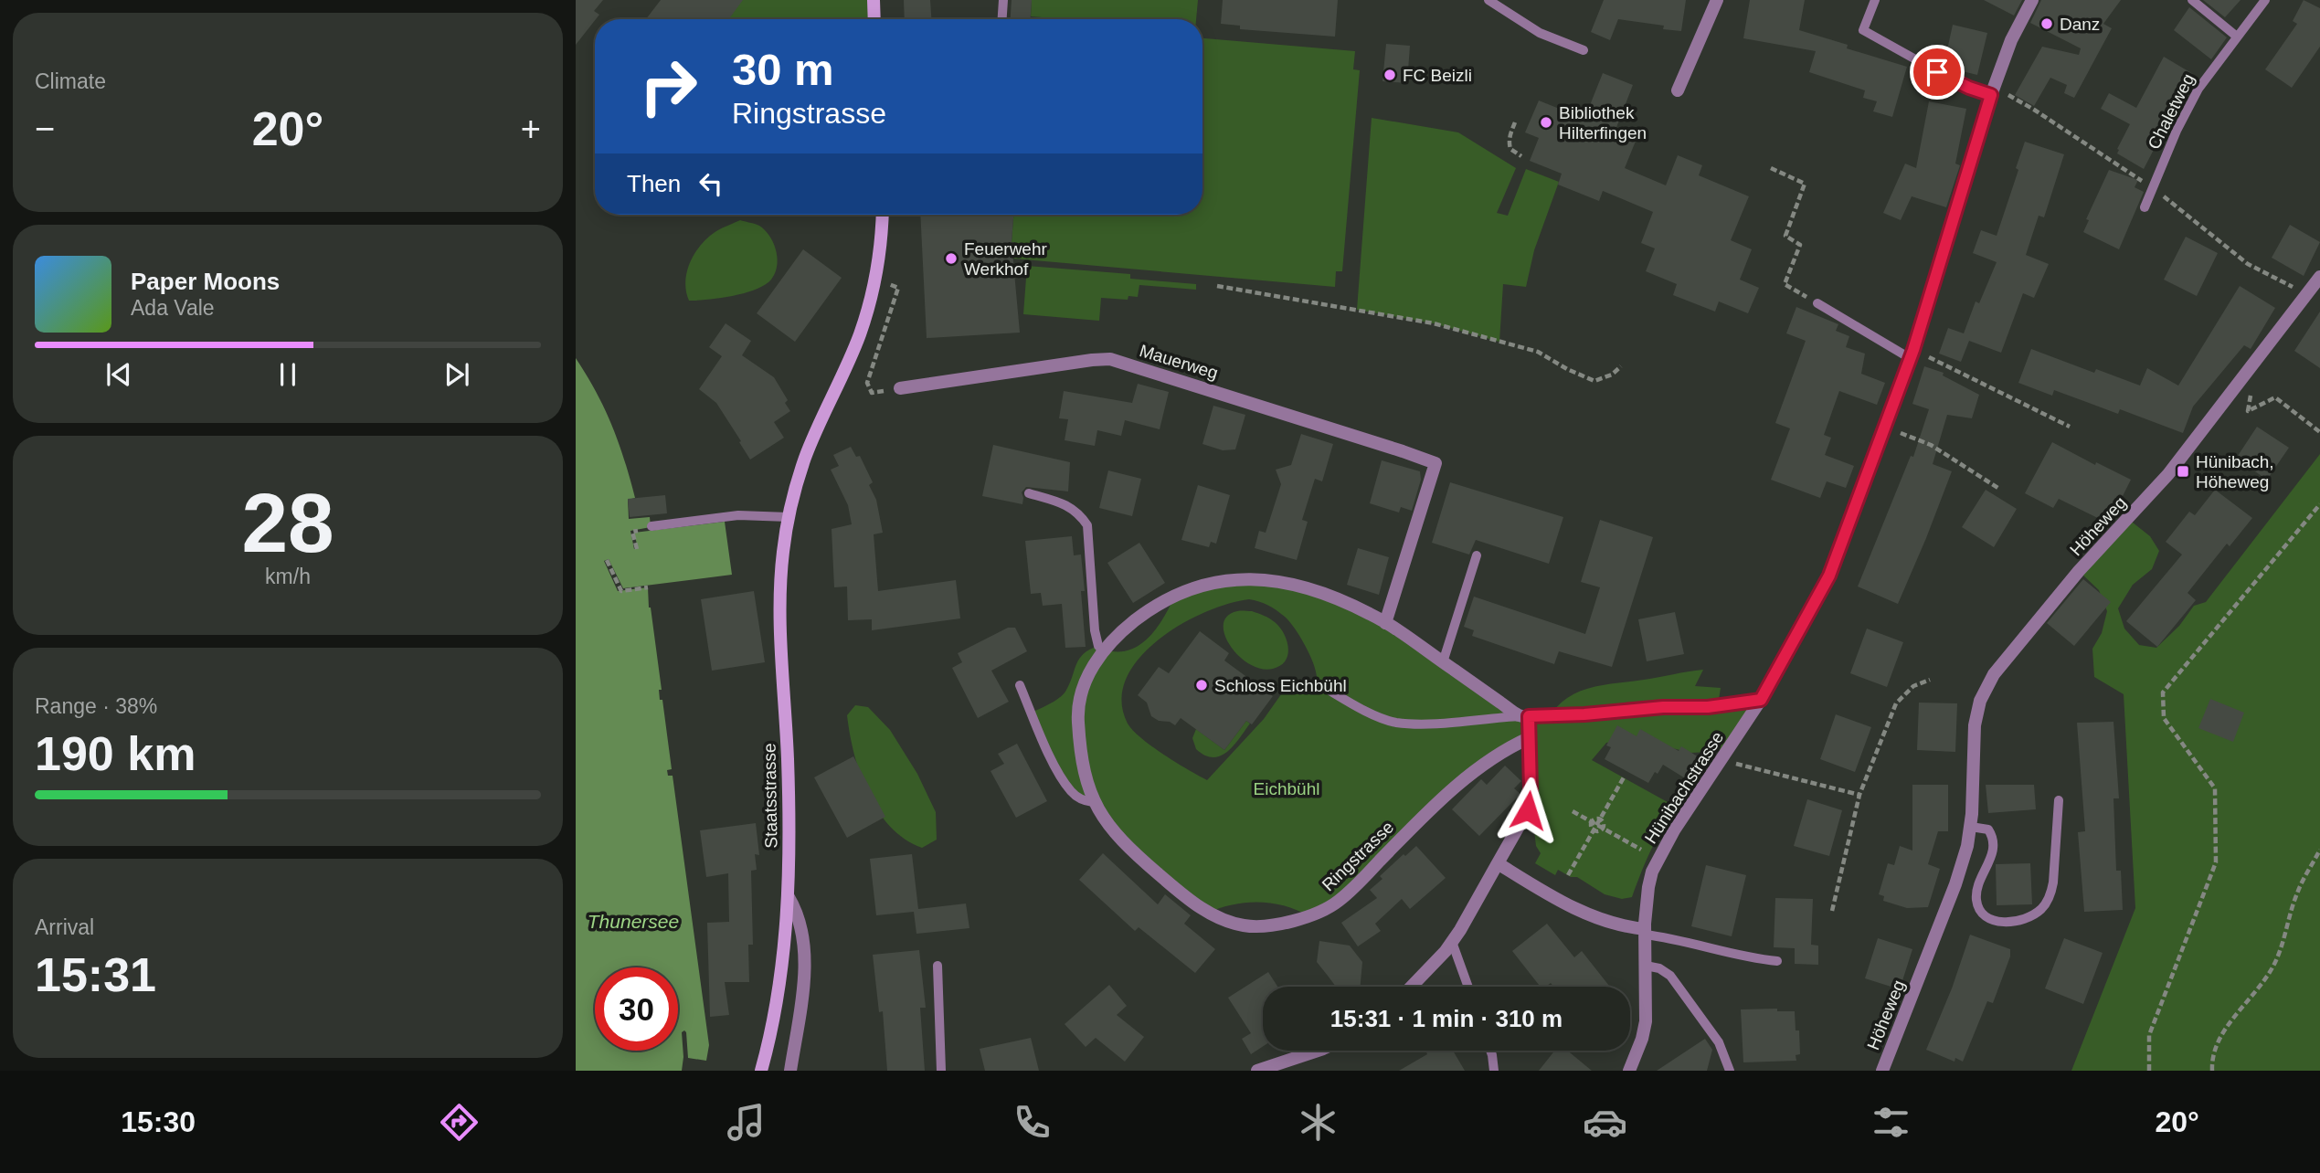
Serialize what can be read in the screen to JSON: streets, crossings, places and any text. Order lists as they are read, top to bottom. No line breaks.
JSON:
{"streets":{"main road":["Staatsstrasse"],"street":["Mauerweg","Höheweg","Hünibachstrasse","Ringstrasse"],"lane":["Chaletweg"]},"crossings":[["Mauerweg","Ringstrasse"]],"water":["Thunersee"],"parks":["Eichbühl"],"places":{"other":["Danz","FC Beizli","Bibliothek Hilterfingen","Feuerwehr Werkhof","Schloss Eichbühl"],"transit":["Hünibach, Höheweg"]},"page":{"tile":["Climate",["28","km/h"],["Range · 38%","190 km"],["Arrival","15:31"]],"turn":["30 m","Ringstrasse"],"heat":["−","20°","+"],"then":"Then","song":["Paper Moons","Ada Vale"],"limit":"30","trip":"15:31 · 1 min · 310 m","tabs":["15:30","20°"]}}
